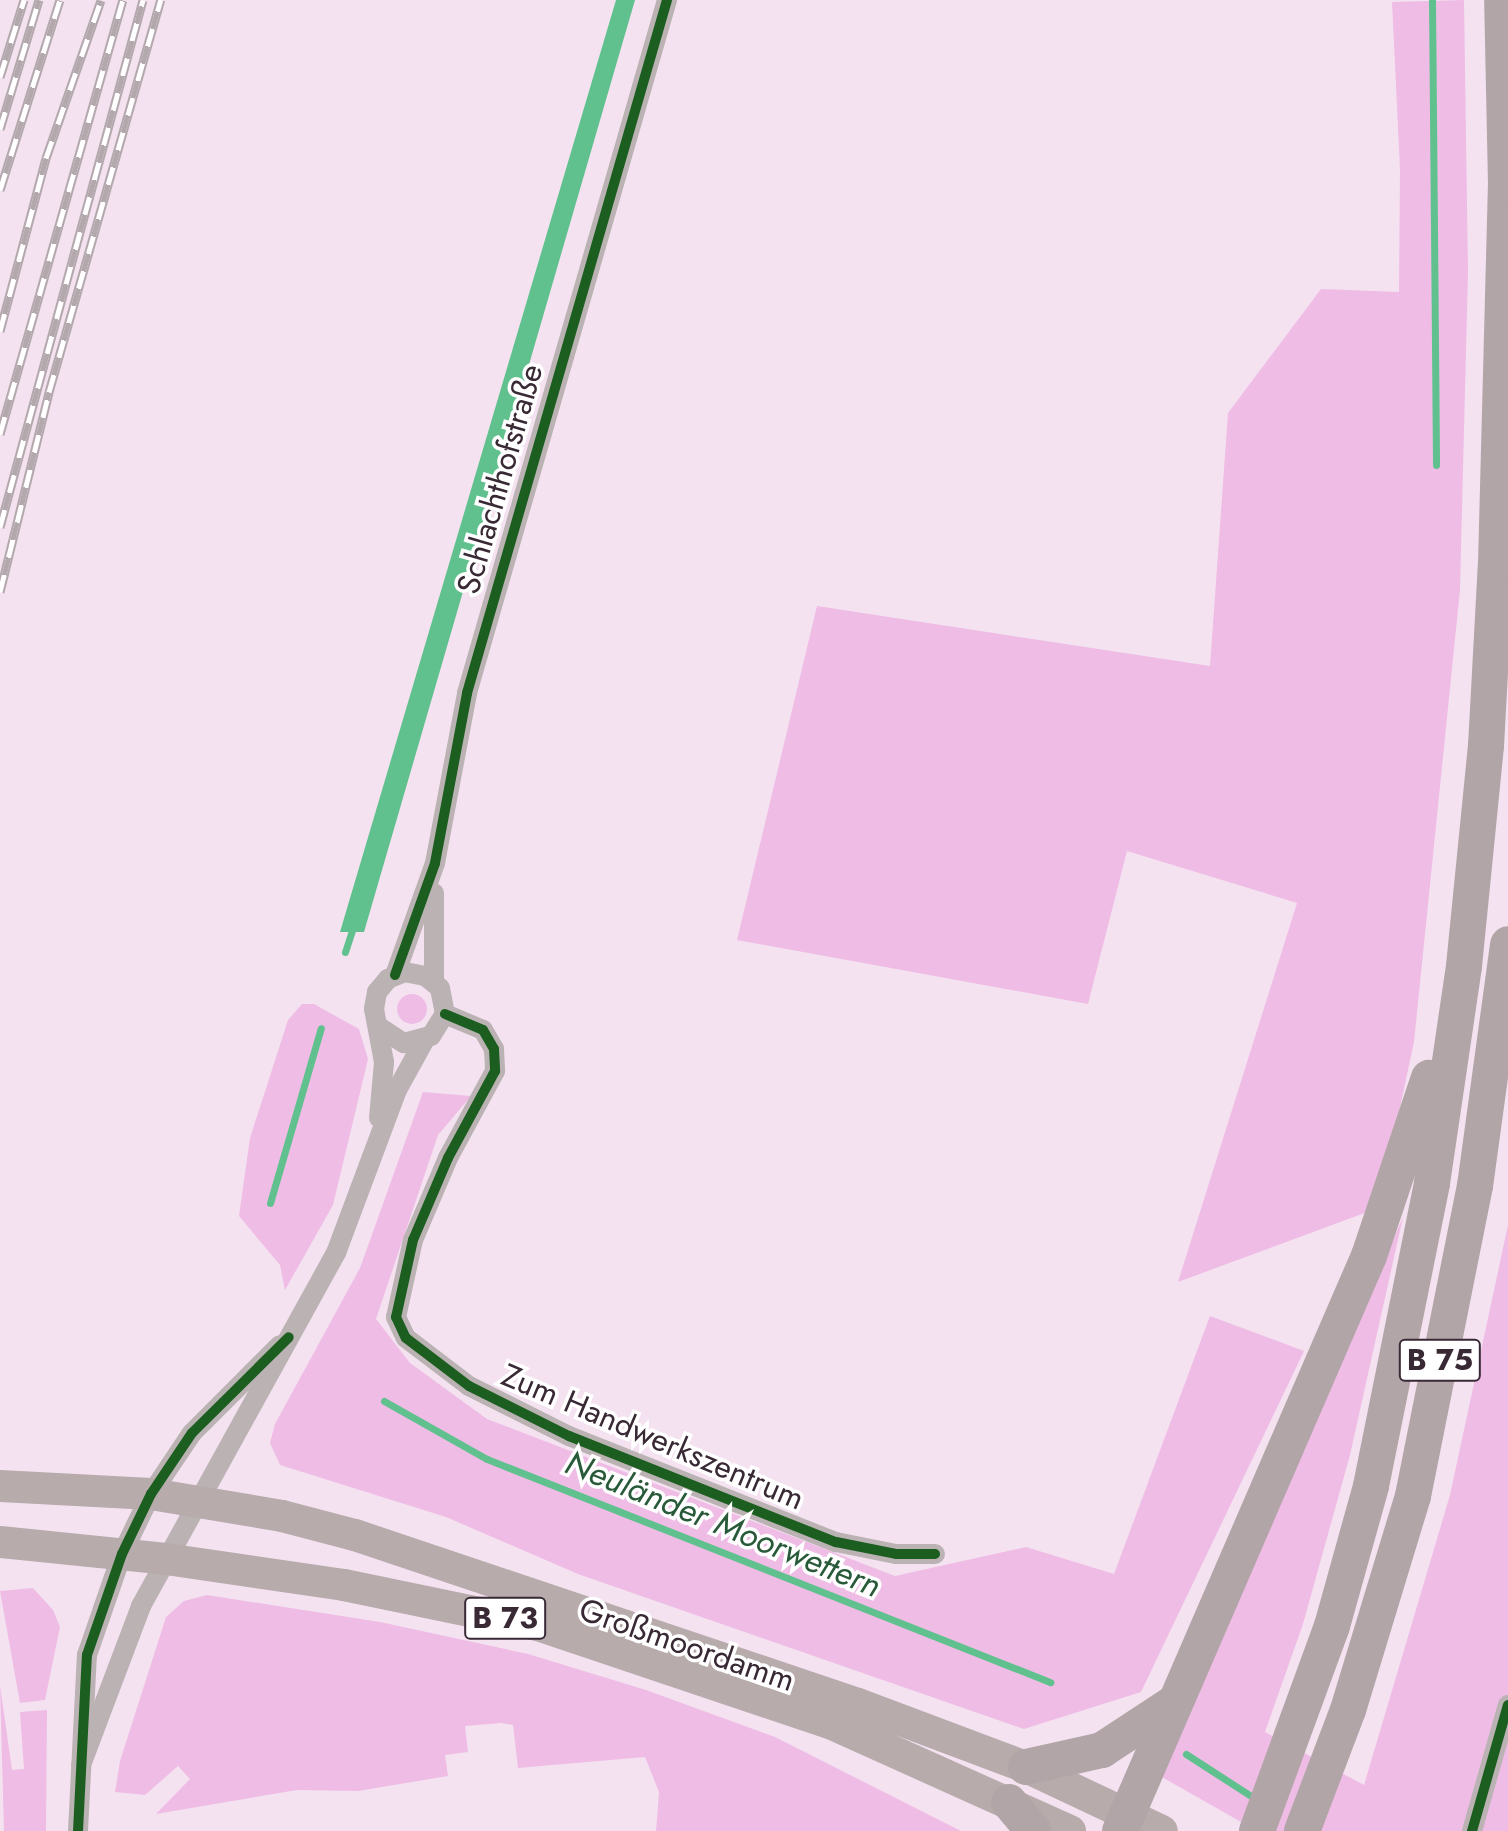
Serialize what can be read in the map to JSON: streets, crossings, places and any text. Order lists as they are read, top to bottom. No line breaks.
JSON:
{"streets":{"highway":["B 75"],"main road":["B 73","Großmoordamm"],"street":["Schlachthofstraße","Zum Handwerkszentrum"]},"crossings":[["Schlachthofstraße","Zum Handwerkszentrum"],["Schlachthofstraße","B 73"],["Schlachthofstraße","Großmoordamm"],["B 75","Großmoordamm"],["B 73","Großmoordamm"]],"water":["Neuländer Moorwettern"]}
